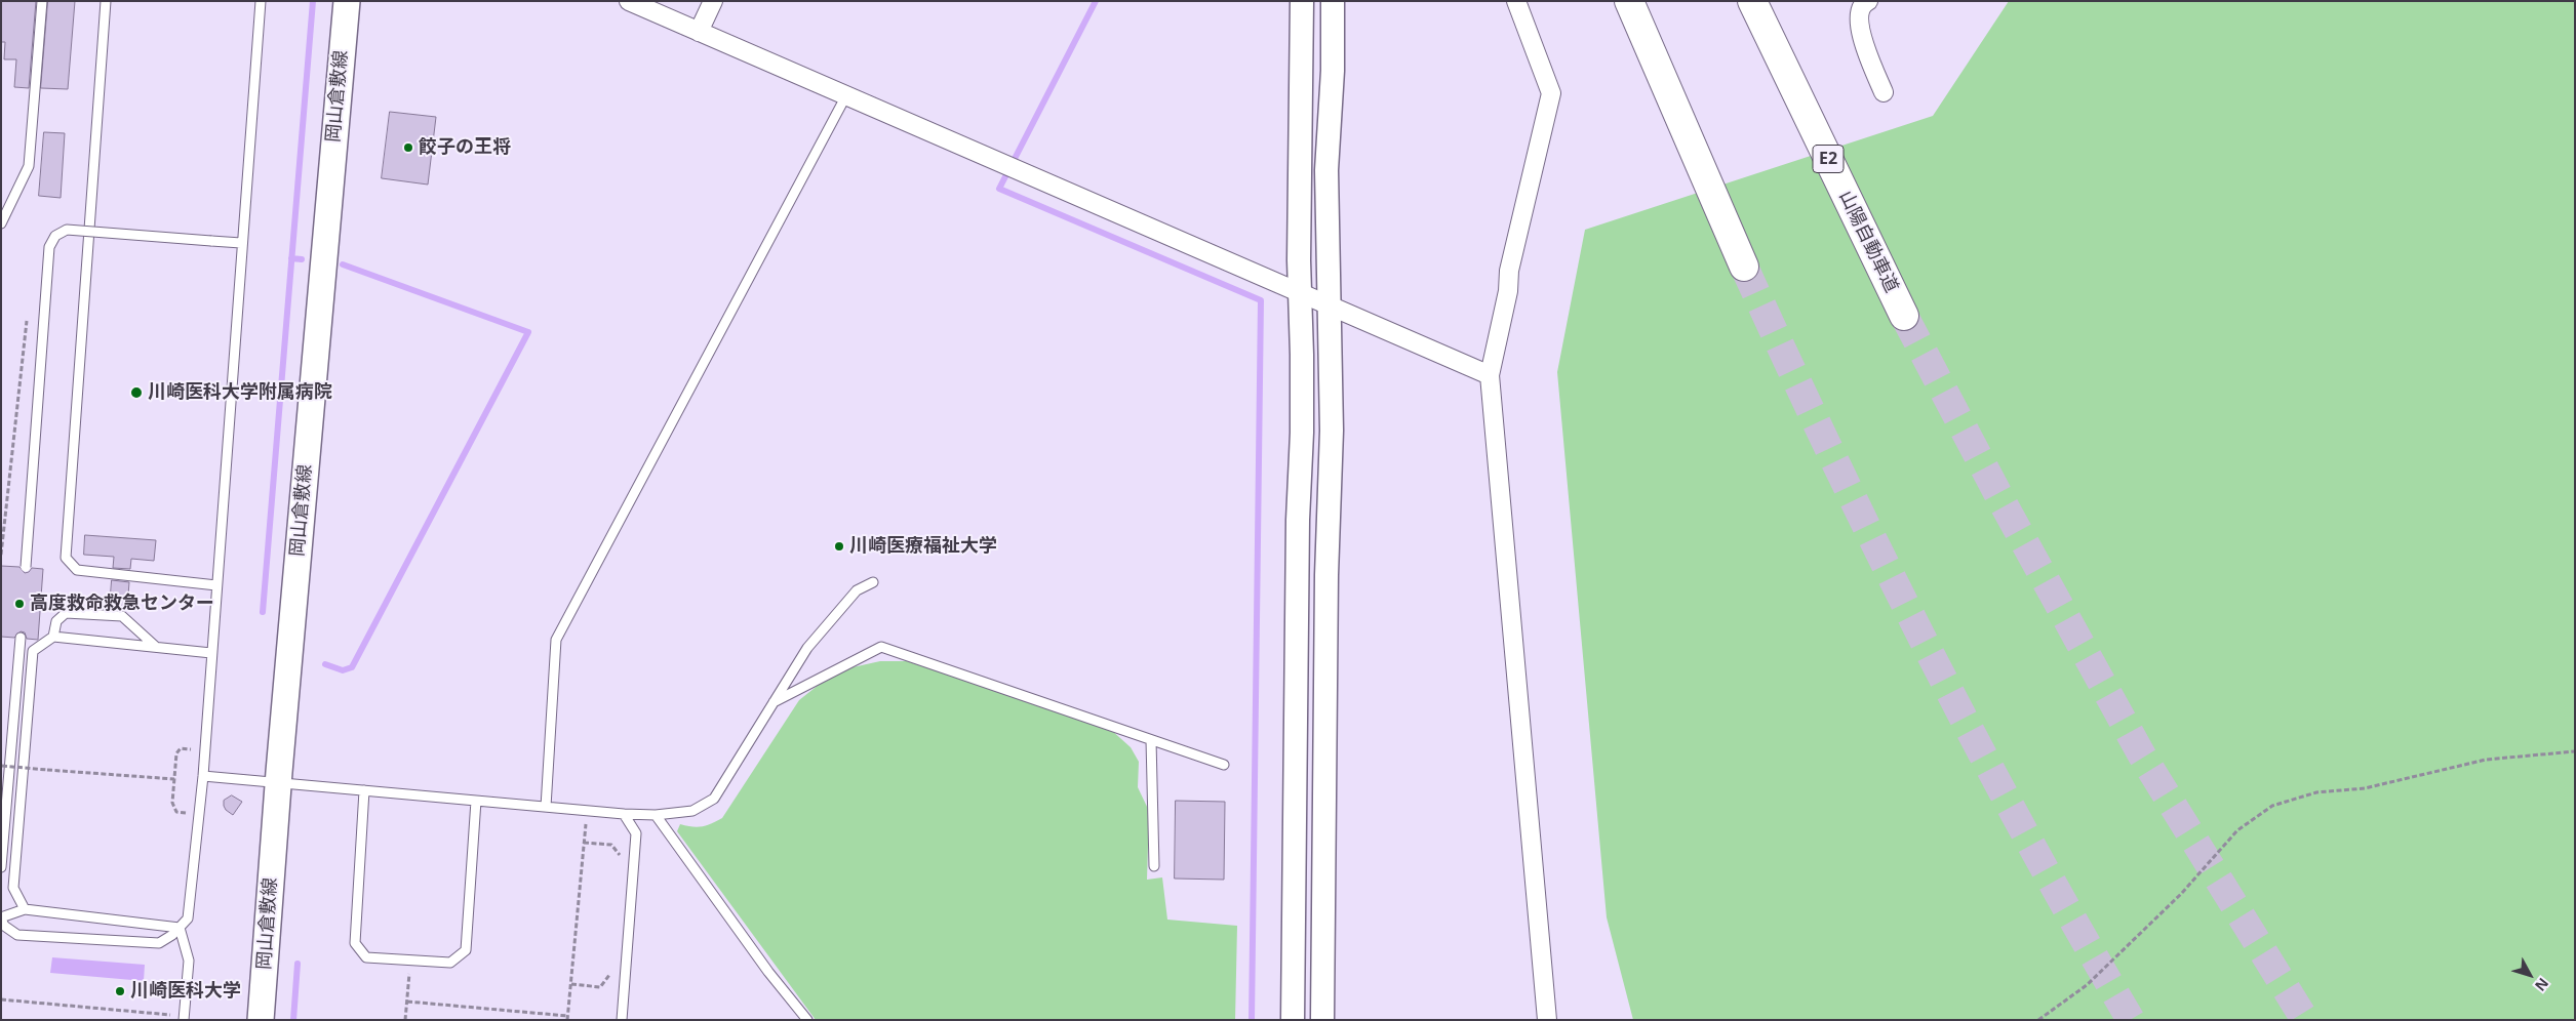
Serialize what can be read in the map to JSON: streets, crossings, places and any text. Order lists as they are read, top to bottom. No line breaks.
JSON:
{"streets":{"highway":["E2","山陽自動車道"],"main road":["岡山倉敷線"]},"places":["餃子の王将","川崎医科大学附属病院","川崎医療福祉大学","高度救命救急センター","川崎医科大学"],"north":"bottom right"}
